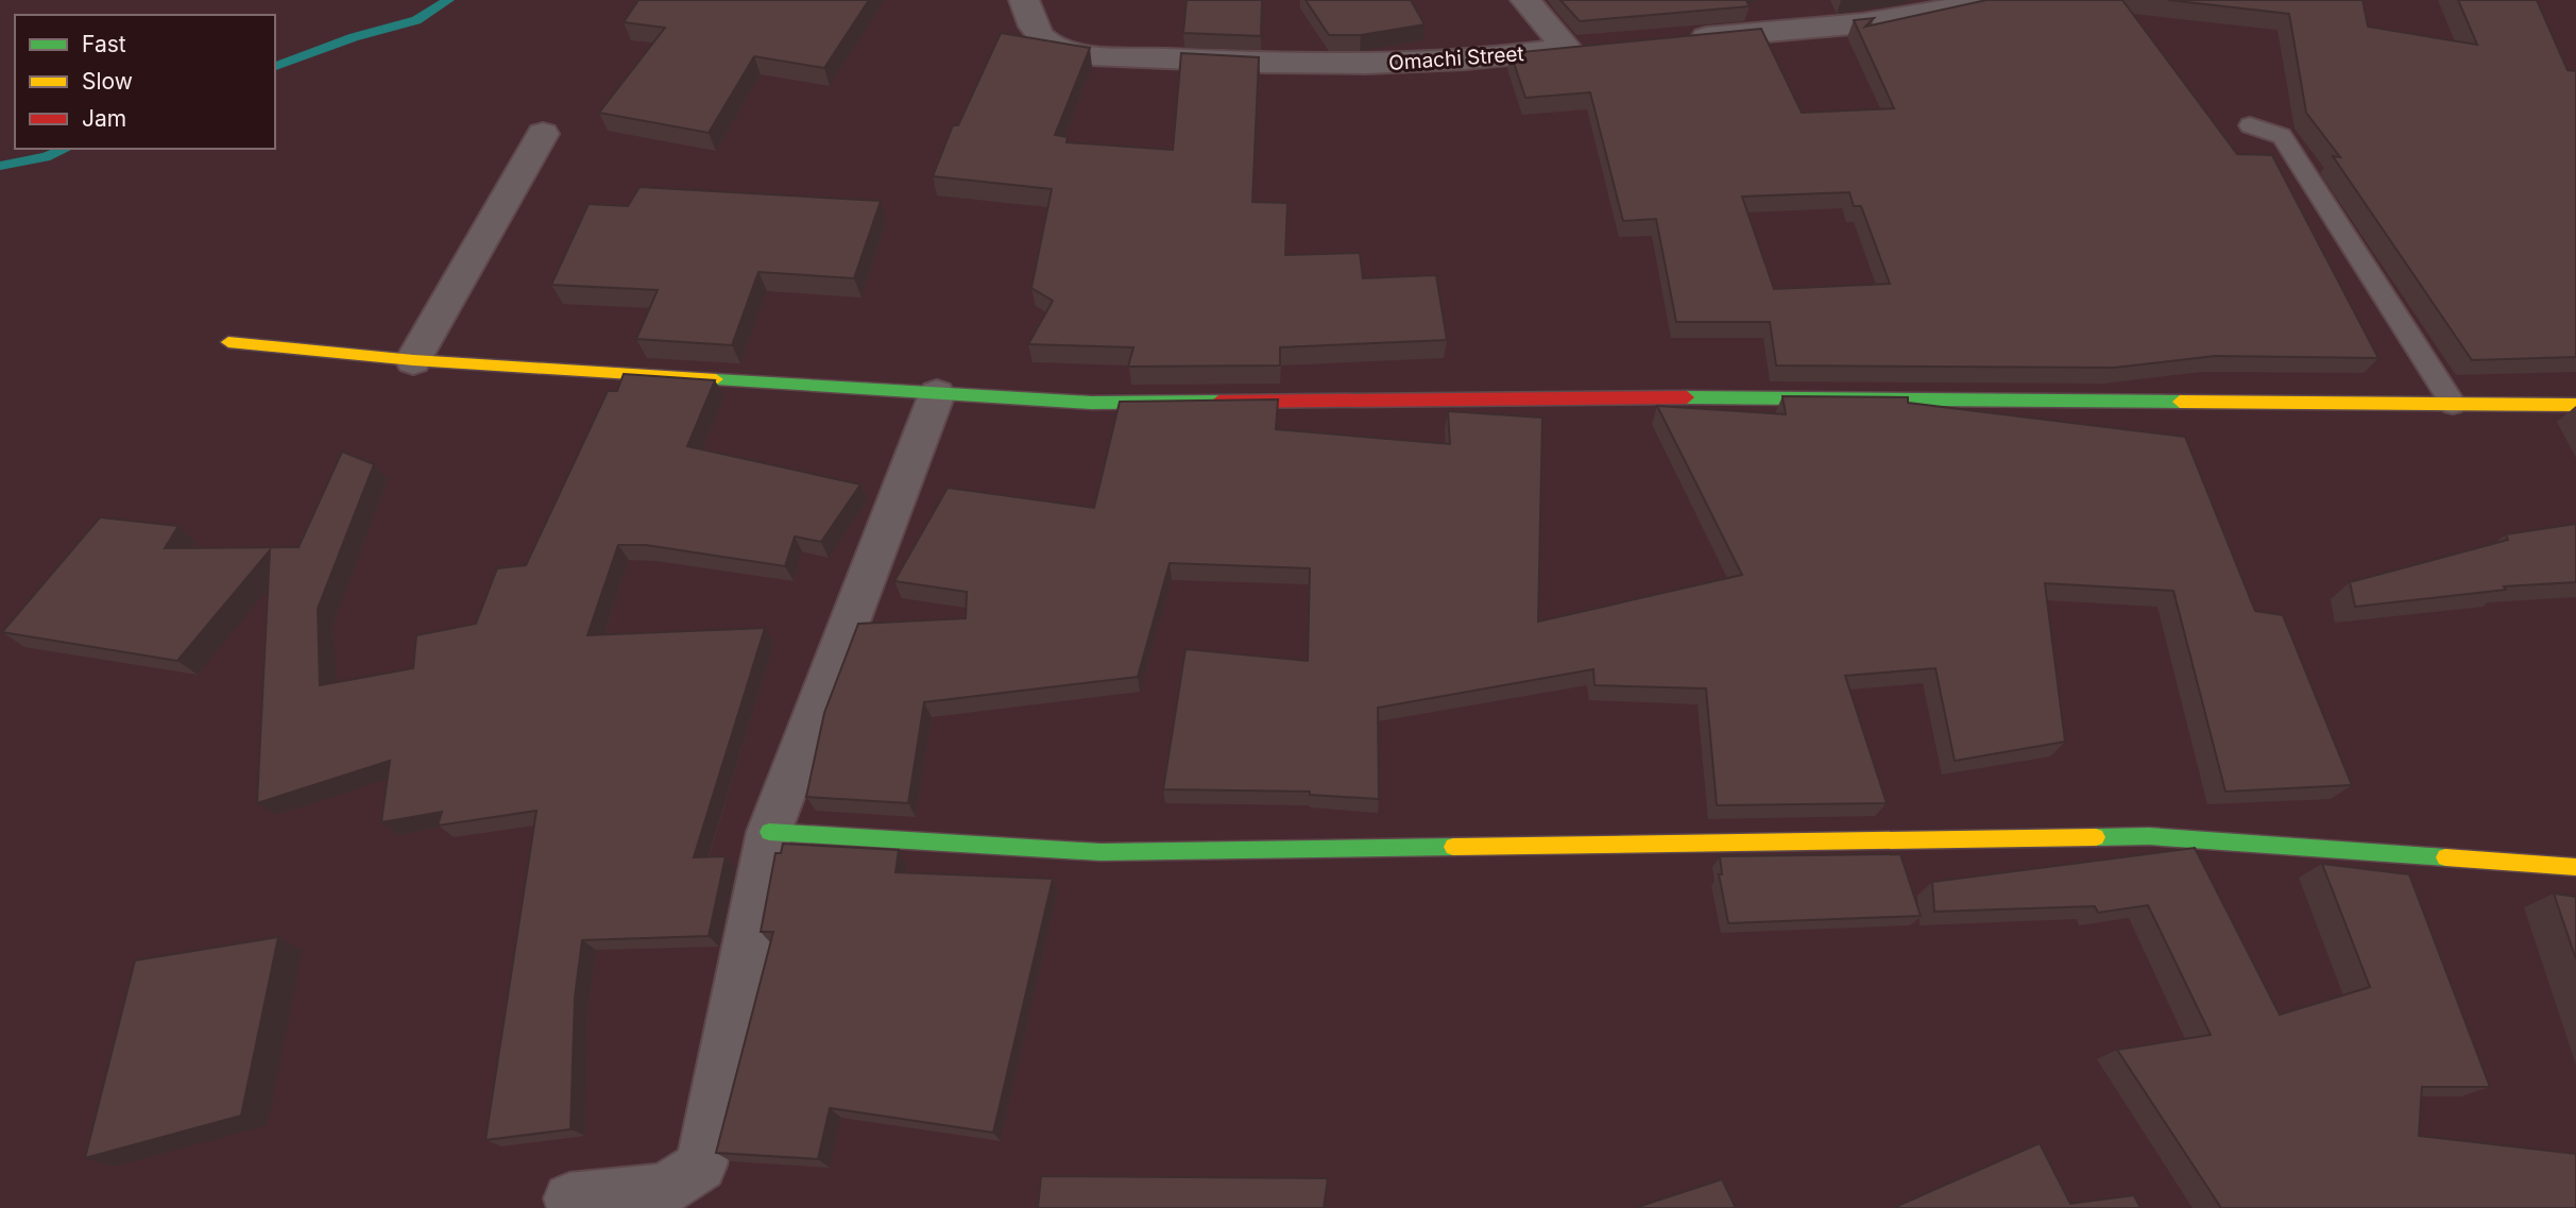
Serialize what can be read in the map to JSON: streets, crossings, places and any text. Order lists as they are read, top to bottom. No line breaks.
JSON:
{"streets":{"street":["Omachi Street"]},"legend":["Fast","Slow","Jam"]}
